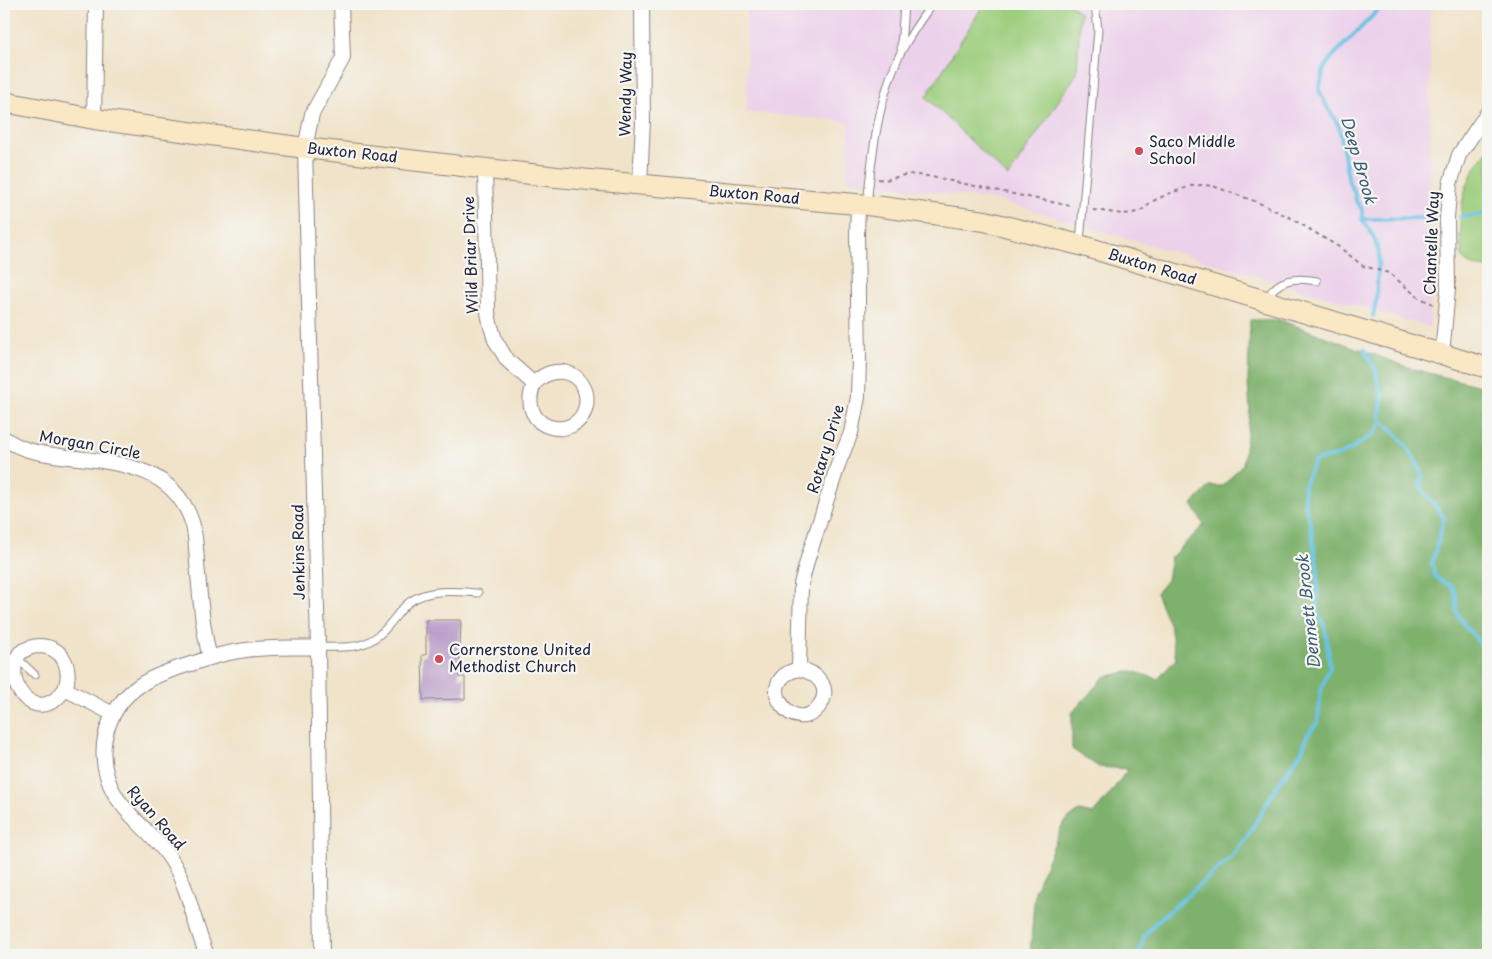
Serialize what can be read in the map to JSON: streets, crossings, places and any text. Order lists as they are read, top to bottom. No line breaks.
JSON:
{"streets":{"main road":["Buxton Road"],"street":["Wendy Way","Chantelle Way","Wild Briar Drive","Morgan Circle","Rotary Drive","Jenkins Road","Ryan Road"]},"crossings":[["Wendy Way","Buxton Road"],["Buxton Road","Chantelle Way"],["Buxton Road","Wild Briar Drive"],["Buxton Road","Rotary Drive"],["Buxton Road","Jenkins Road"],["Morgan Circle","Ryan Road"],["Jenkins Road","Ryan Road"]],"water":["Deep Brook","Dennett Brook"],"places":["Saco Middle School","Cornerstone United Methodist Church"]}
